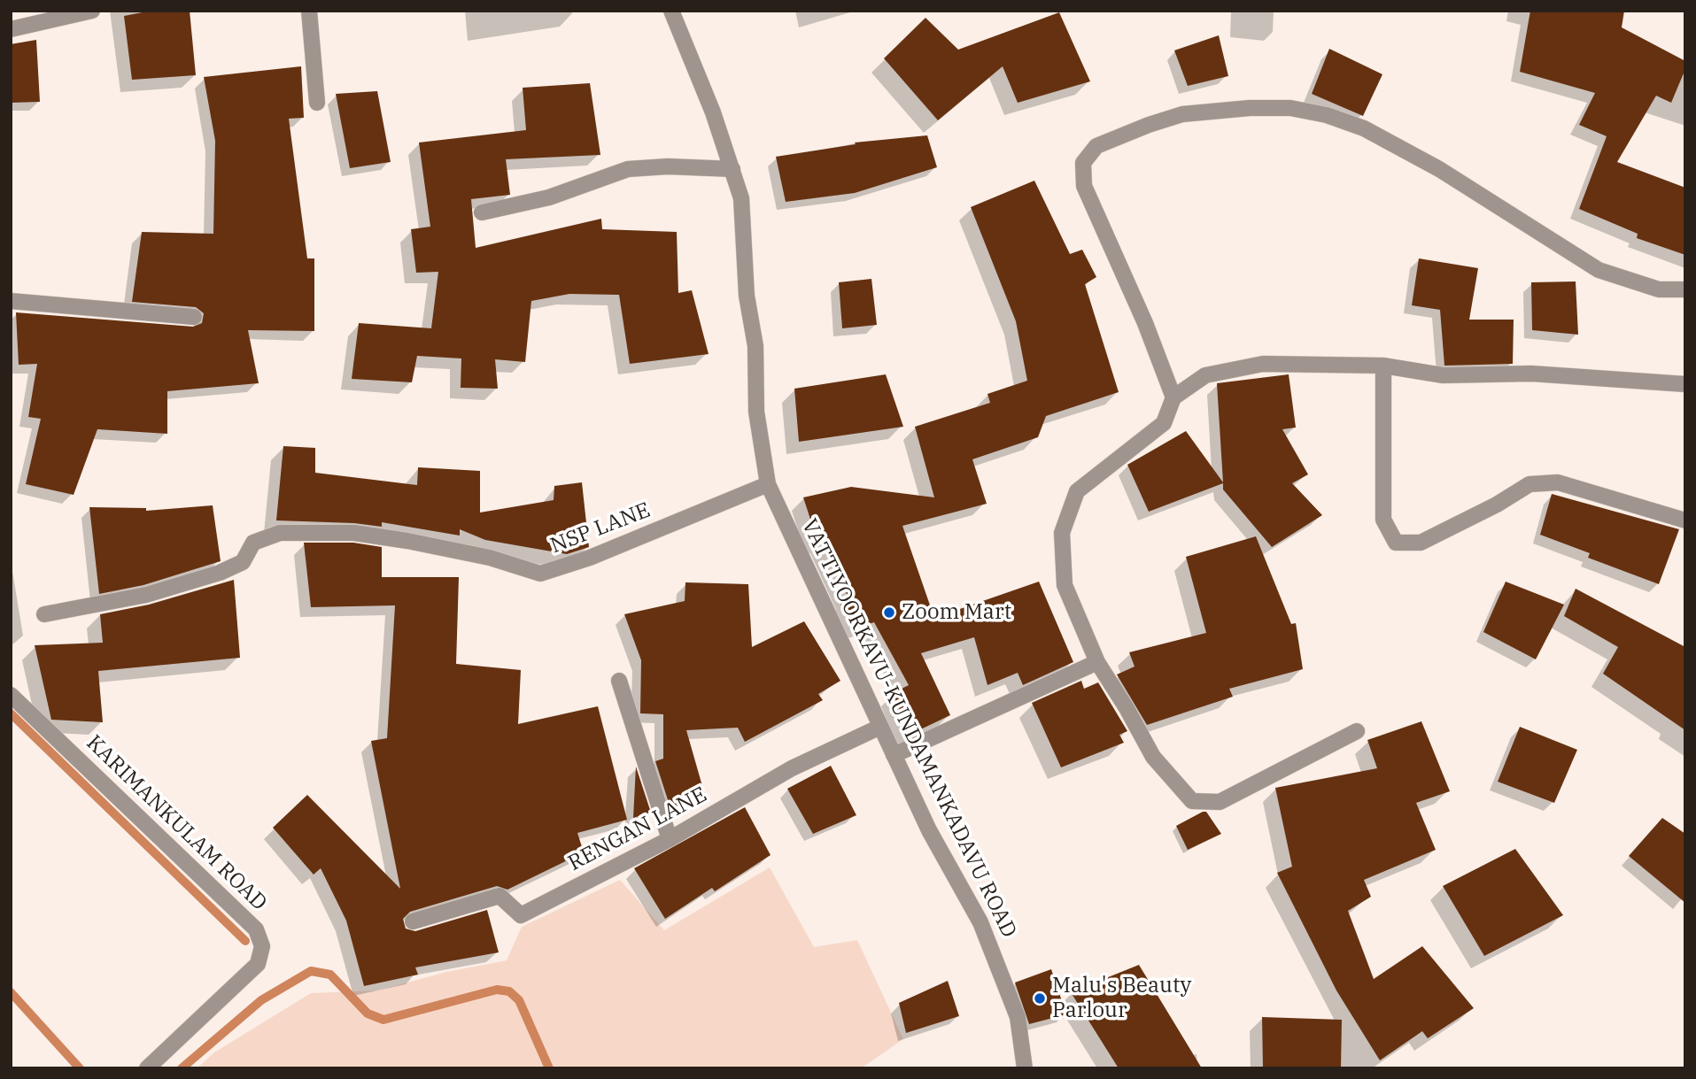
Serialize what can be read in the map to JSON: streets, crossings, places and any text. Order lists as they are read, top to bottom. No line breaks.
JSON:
{"streets":{"street":["NSP LANE","VATTIYOORKAVU-KUNDAMANKADAVU ROAD","KARIMANKULAM ROAD","RENGAN LANE"]},"crossings":[["NSP LANE","VATTIYOORKAVU-KUNDAMANKADAVU ROAD"],["VATTIYOORKAVU-KUNDAMANKADAVU ROAD","RENGAN LANE"]],"places":["Zoom Mart","Malu's Beauty Parlour"]}
